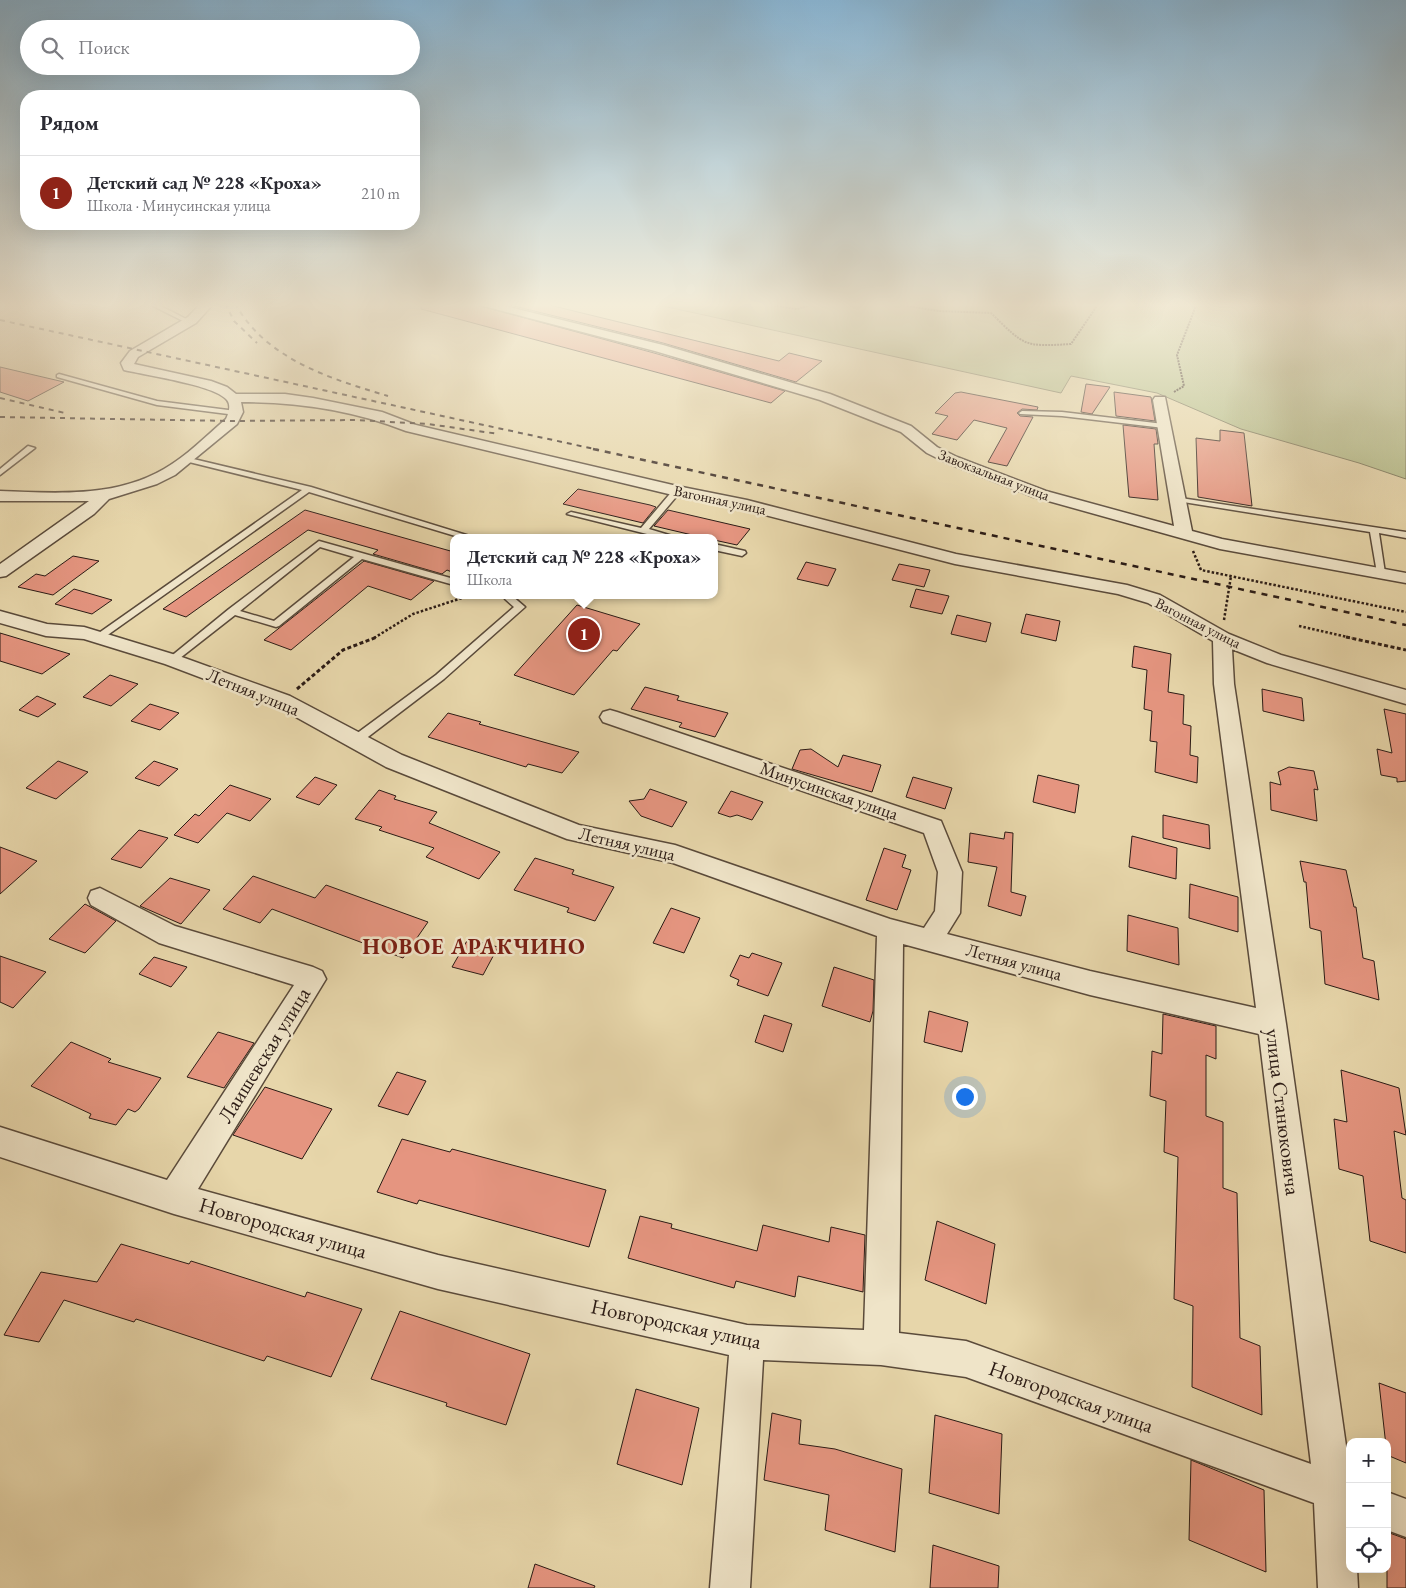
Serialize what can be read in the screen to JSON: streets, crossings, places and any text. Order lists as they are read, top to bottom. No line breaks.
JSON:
{"streets":{"street":["Завокзальная улица","Вагонная улица","Летняя улица","Минусинская улица","Лаишевская улица","улица Станюковича","Новгородская улица"]},"crossings":[["Вагонная улица","улица Станюковича"],["Летняя улица","Минусинская улица"],["Летняя улица","улица Станюковича"],["Лаишевская улица","Новгородская улица"],["улица Станюковича","Новгородская улица"]],"districts":["НОВОЕ АРАКЧИНО"],"page":{"search":"Поиск","heading":"Рядом","list":[{"mark":"1","name":"Детский сад № 228 «Кроха»","note":"Школа · Минусинская улица","value":"210 m"}],"popup":["Детский сад № 228 «Кроха»","Школа"],"pins":"1","map_buttons":["+","−"]}}
